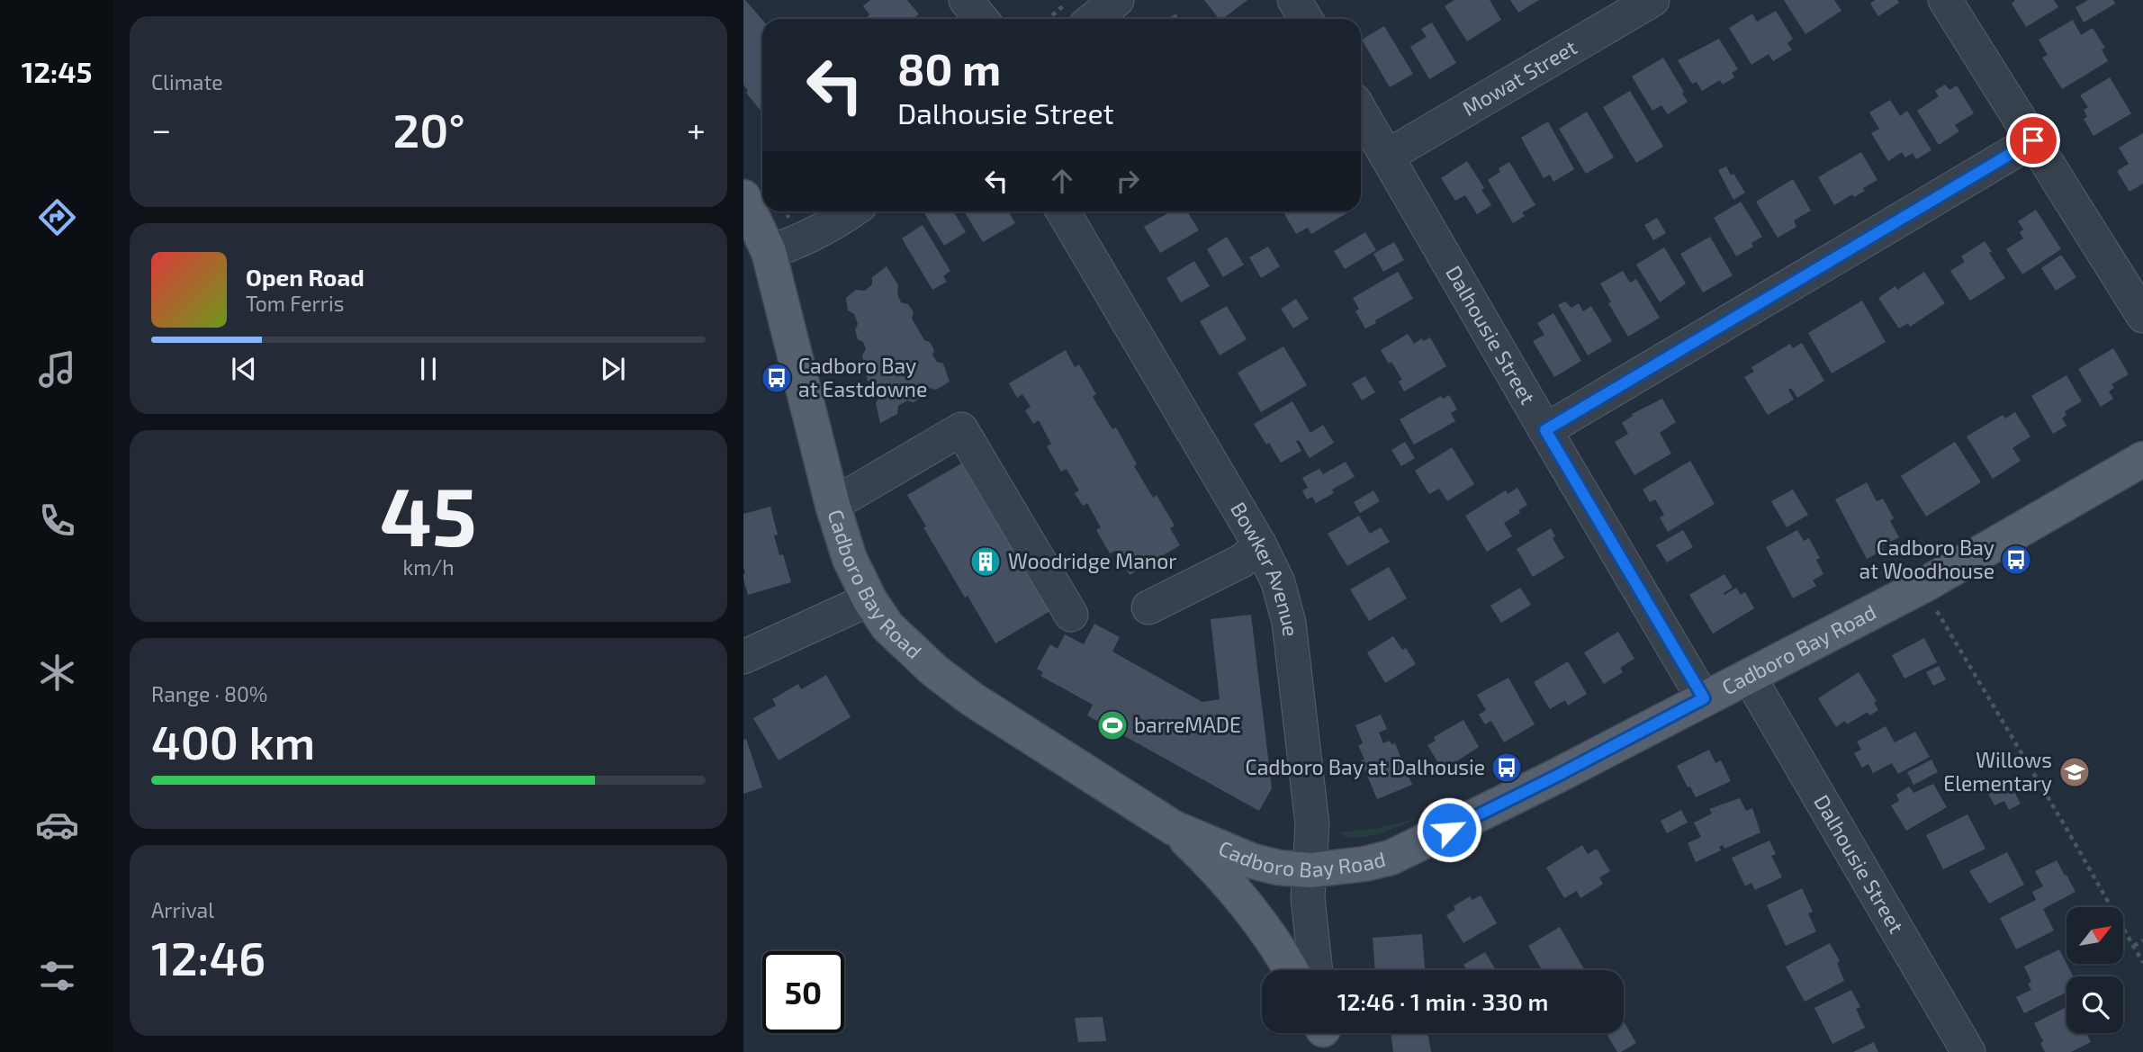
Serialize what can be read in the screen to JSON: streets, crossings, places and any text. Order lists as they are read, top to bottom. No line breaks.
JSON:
{"streets":{"main road":["Cadboro Bay Road"],"street":["Mowat Street","Dalhousie Street","Bowker Avenue"]},"crossings":[["Mowat Street","Dalhousie Street"],["Dalhousie Street","Cadboro Bay Road"],["Bowker Avenue","Cadboro Bay Road"]],"places":{"bus stop":["Cadboro Bay at Eastdowne","Cadboro Bay at Woodhouse","Cadboro Bay at Dalhousie"],"building":["Woodridge Manor"],"sports":["barreMADE"],"school or university":["Willows Elementary"]},"north":"top right","page":{"tabs":"12:45","tile":["Climate",["45","km/h"],["Range · 80%","400 km"],["Arrival","12:46"]],"turn":["80 m","Dalhousie Street"],"heat":["−","20°","+"],"song":["Open Road","Tom Ferris"],"limit":"50","trip":"12:46 · 1 min · 330 m"}}
